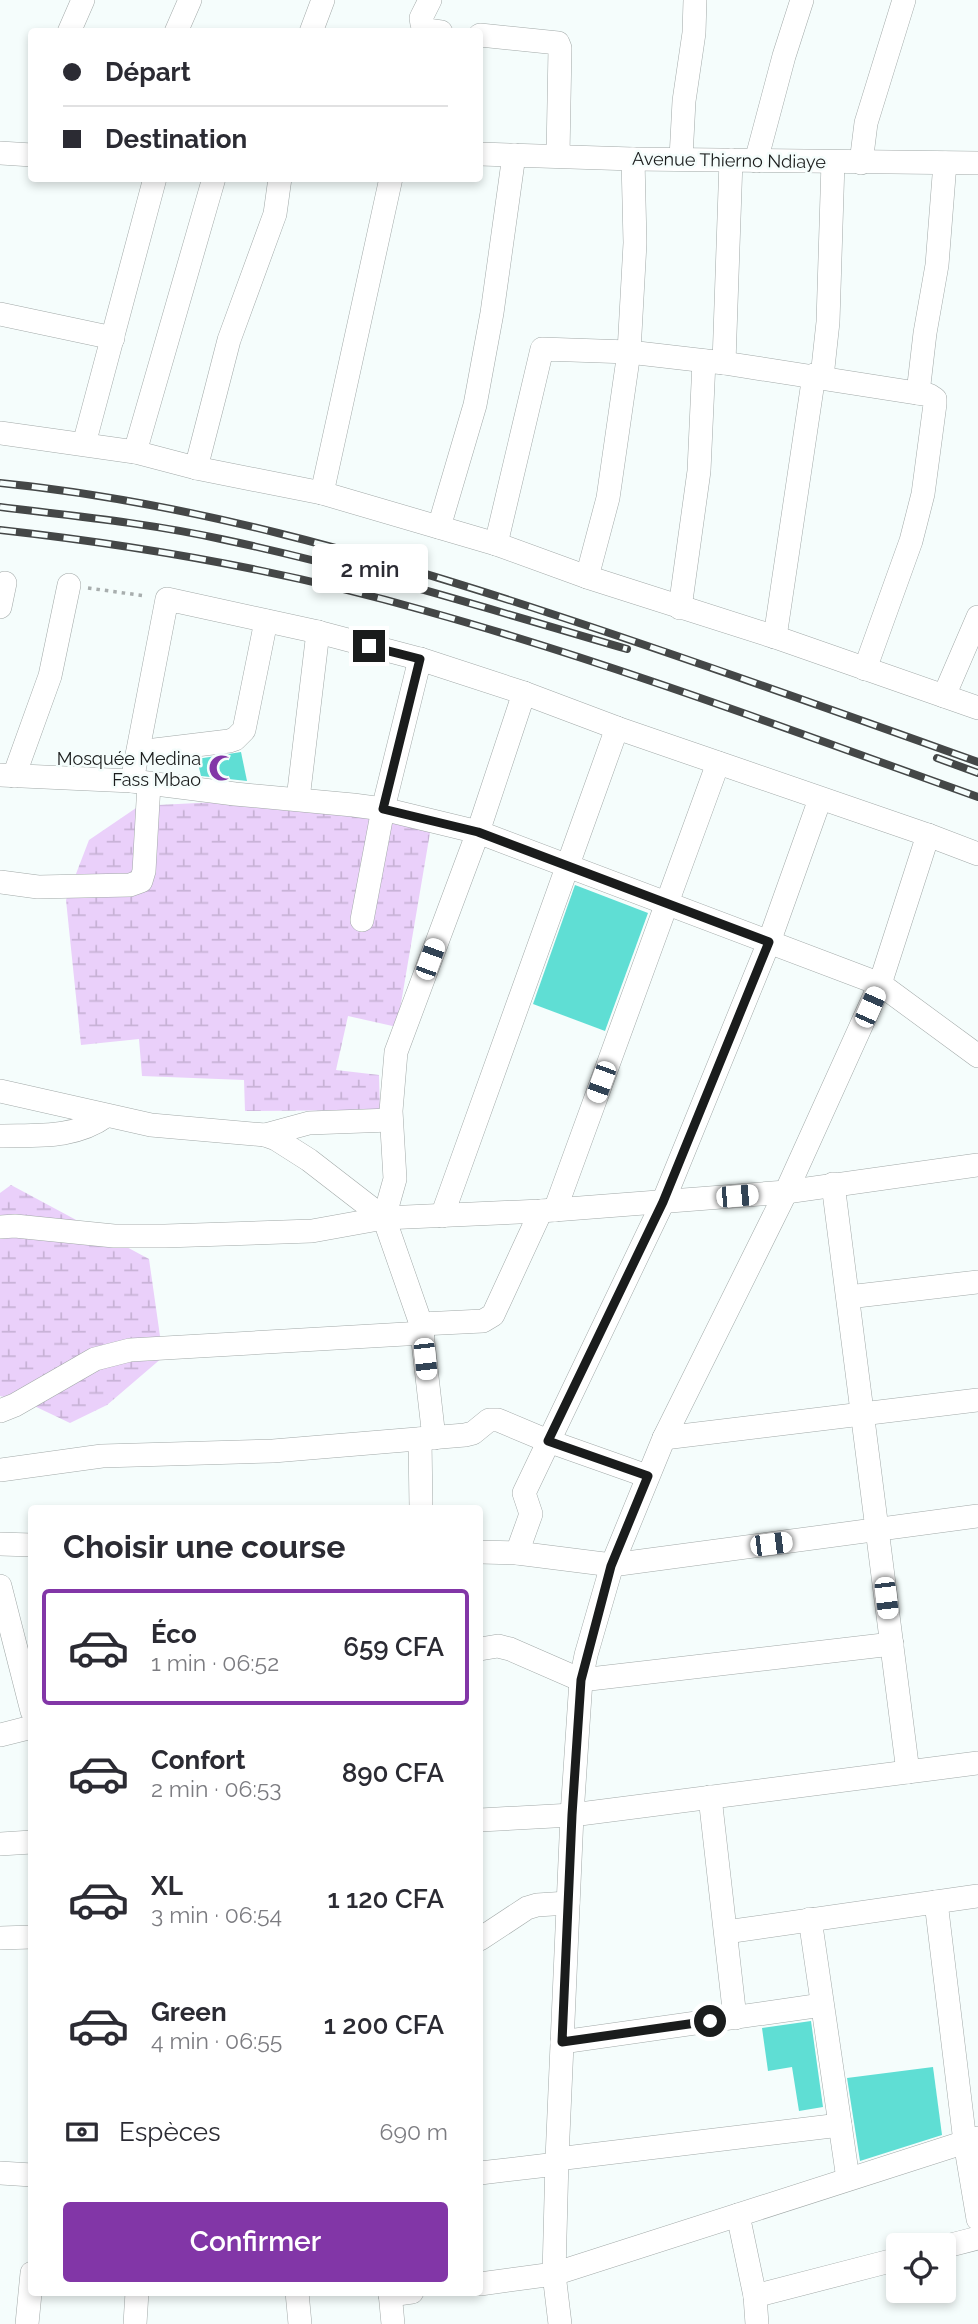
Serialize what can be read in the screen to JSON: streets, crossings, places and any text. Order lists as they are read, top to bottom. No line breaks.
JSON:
{"streets":{"street":["Avenue Thierno Ndiaye"]},"places":{"mosque":["Mosquée Medina Fass Mbao"]},"page":{"banner":["Départ","Destination"],"bubble":"2 min","heading":"Choisir une course","list":[{"name":"Éco","note":"1 min · 06:52","value":"659 CFA"},{"name":"Confort","note":"2 min · 06:53","value":"890 CFA"},{"name":"XL","note":"3 min · 06:54","value":"1 120 CFA"},{"name":"Green","note":"4 min · 06:55","value":"1 200 CFA"}],"pay":["Espèces","690 m"],"buttons":"Confirmer"}}
